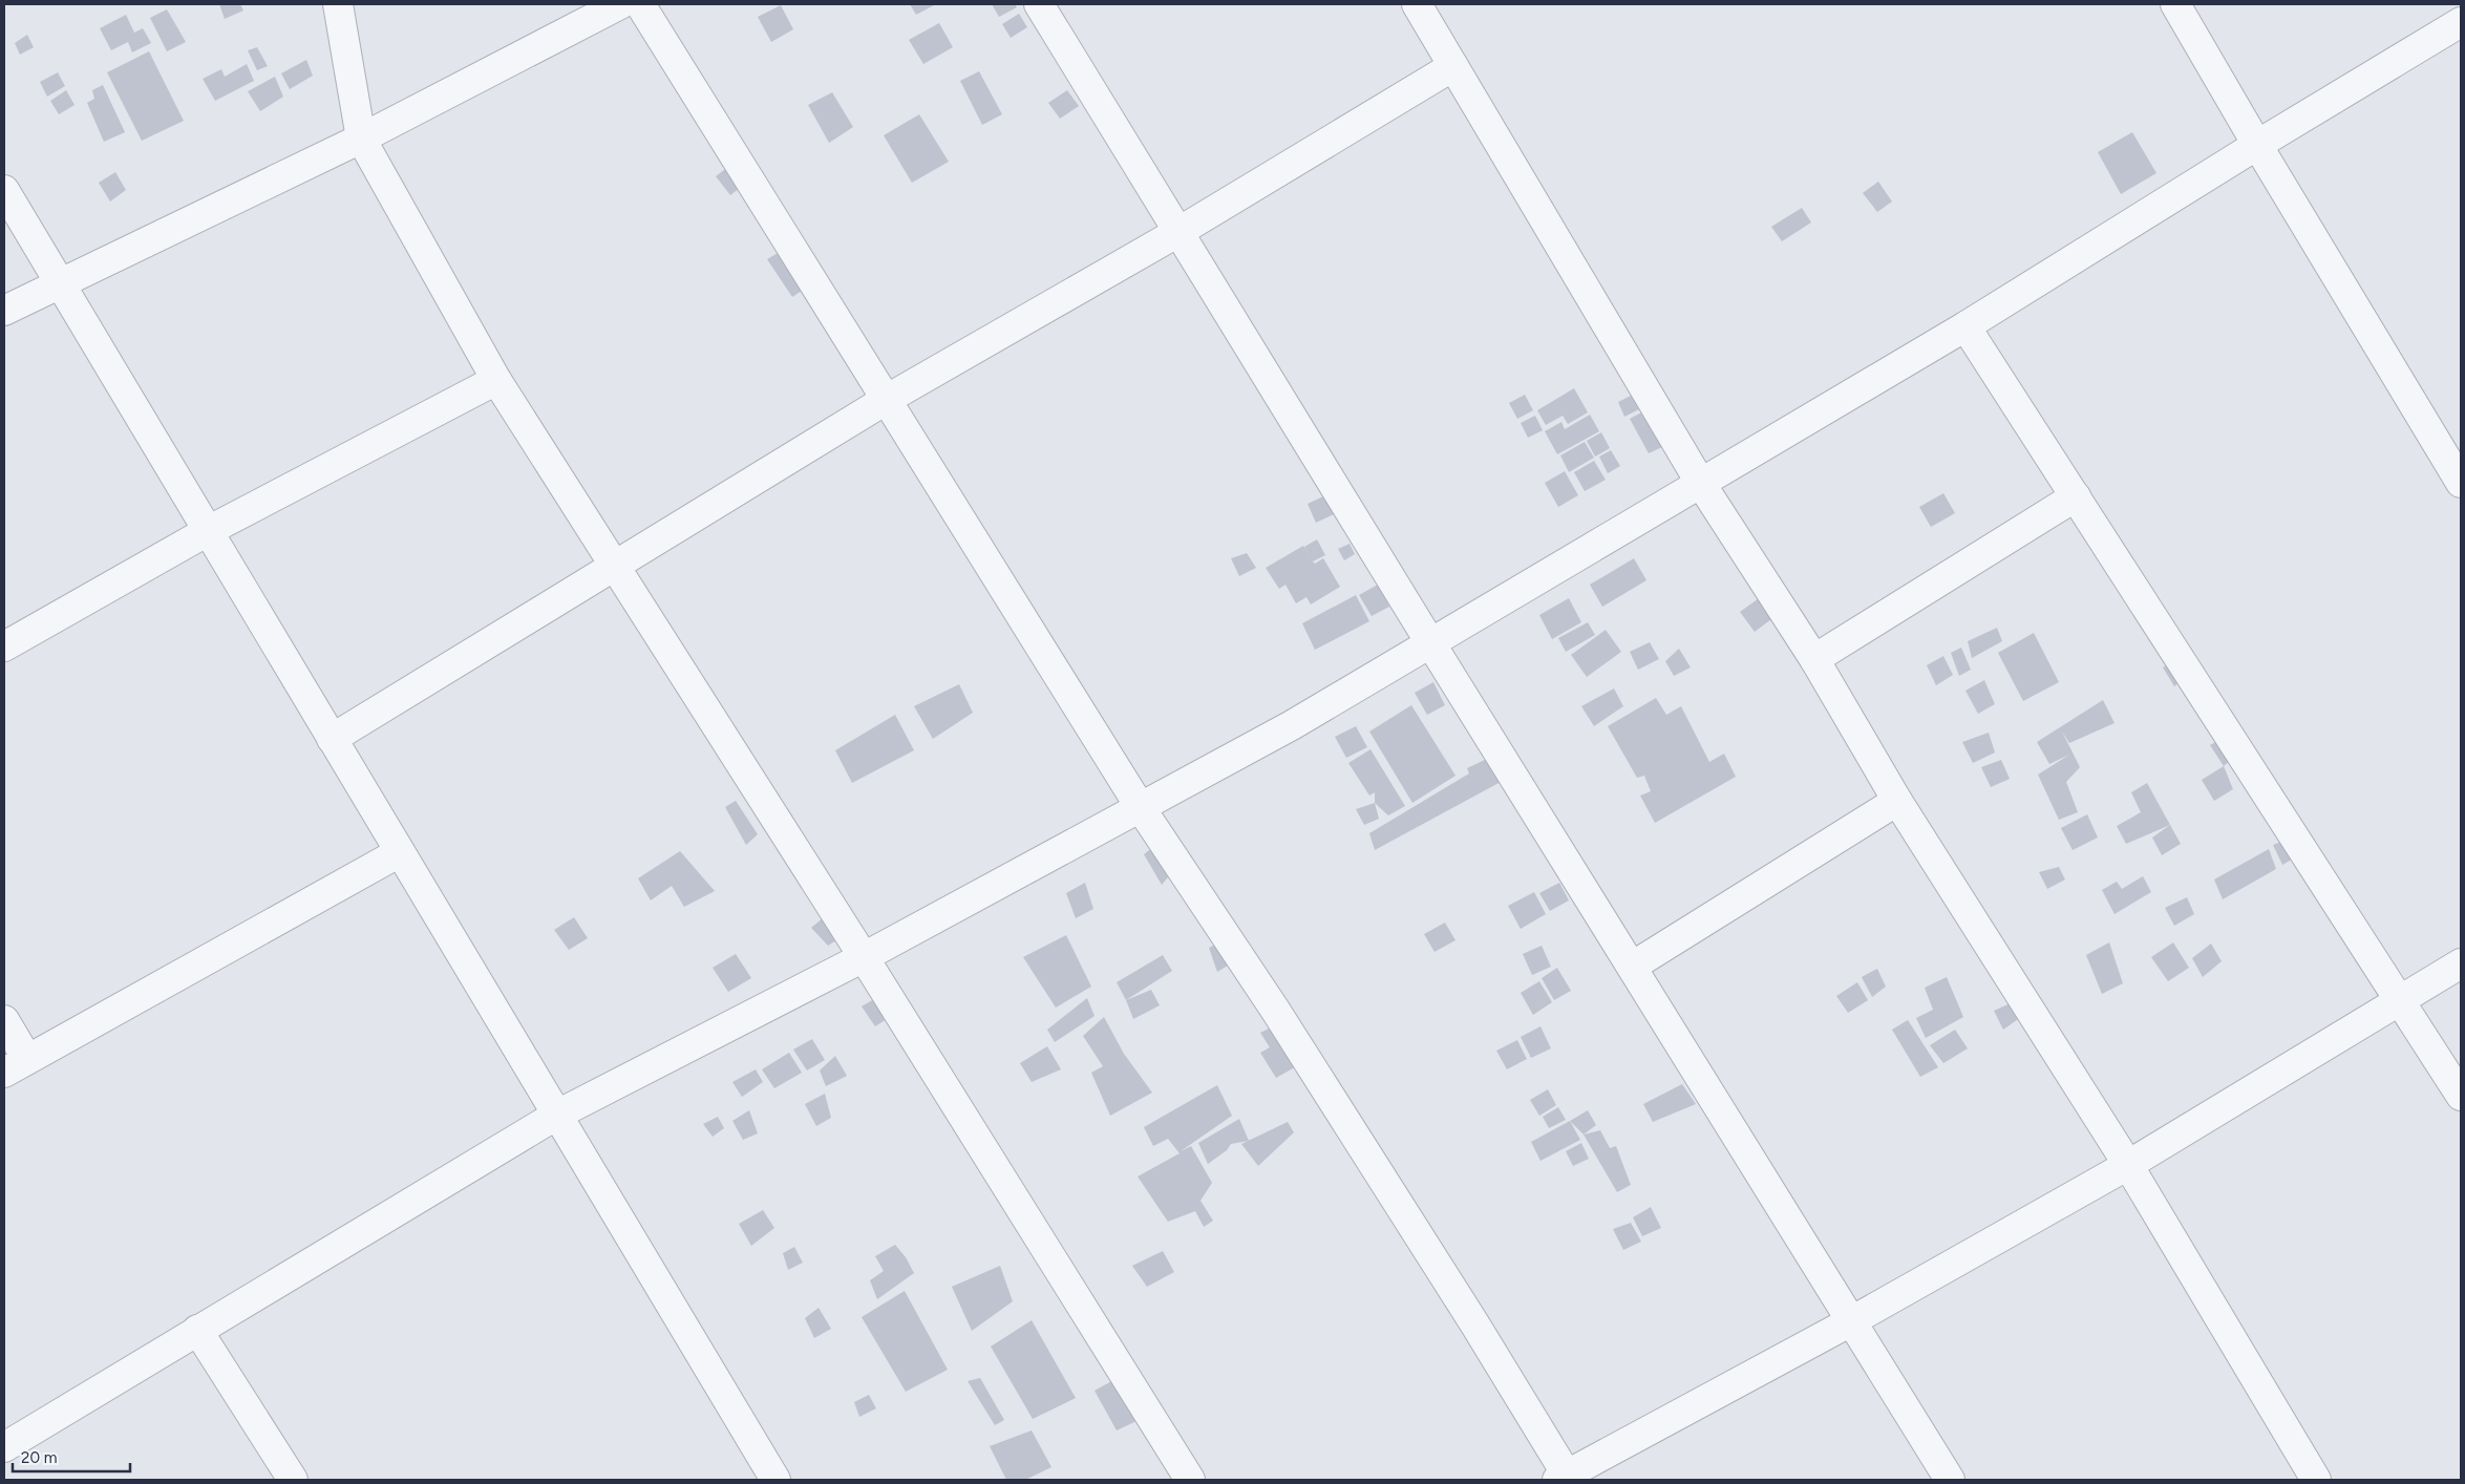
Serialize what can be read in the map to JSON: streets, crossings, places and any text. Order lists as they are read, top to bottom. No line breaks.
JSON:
{"scale_bar":"20 m"}
